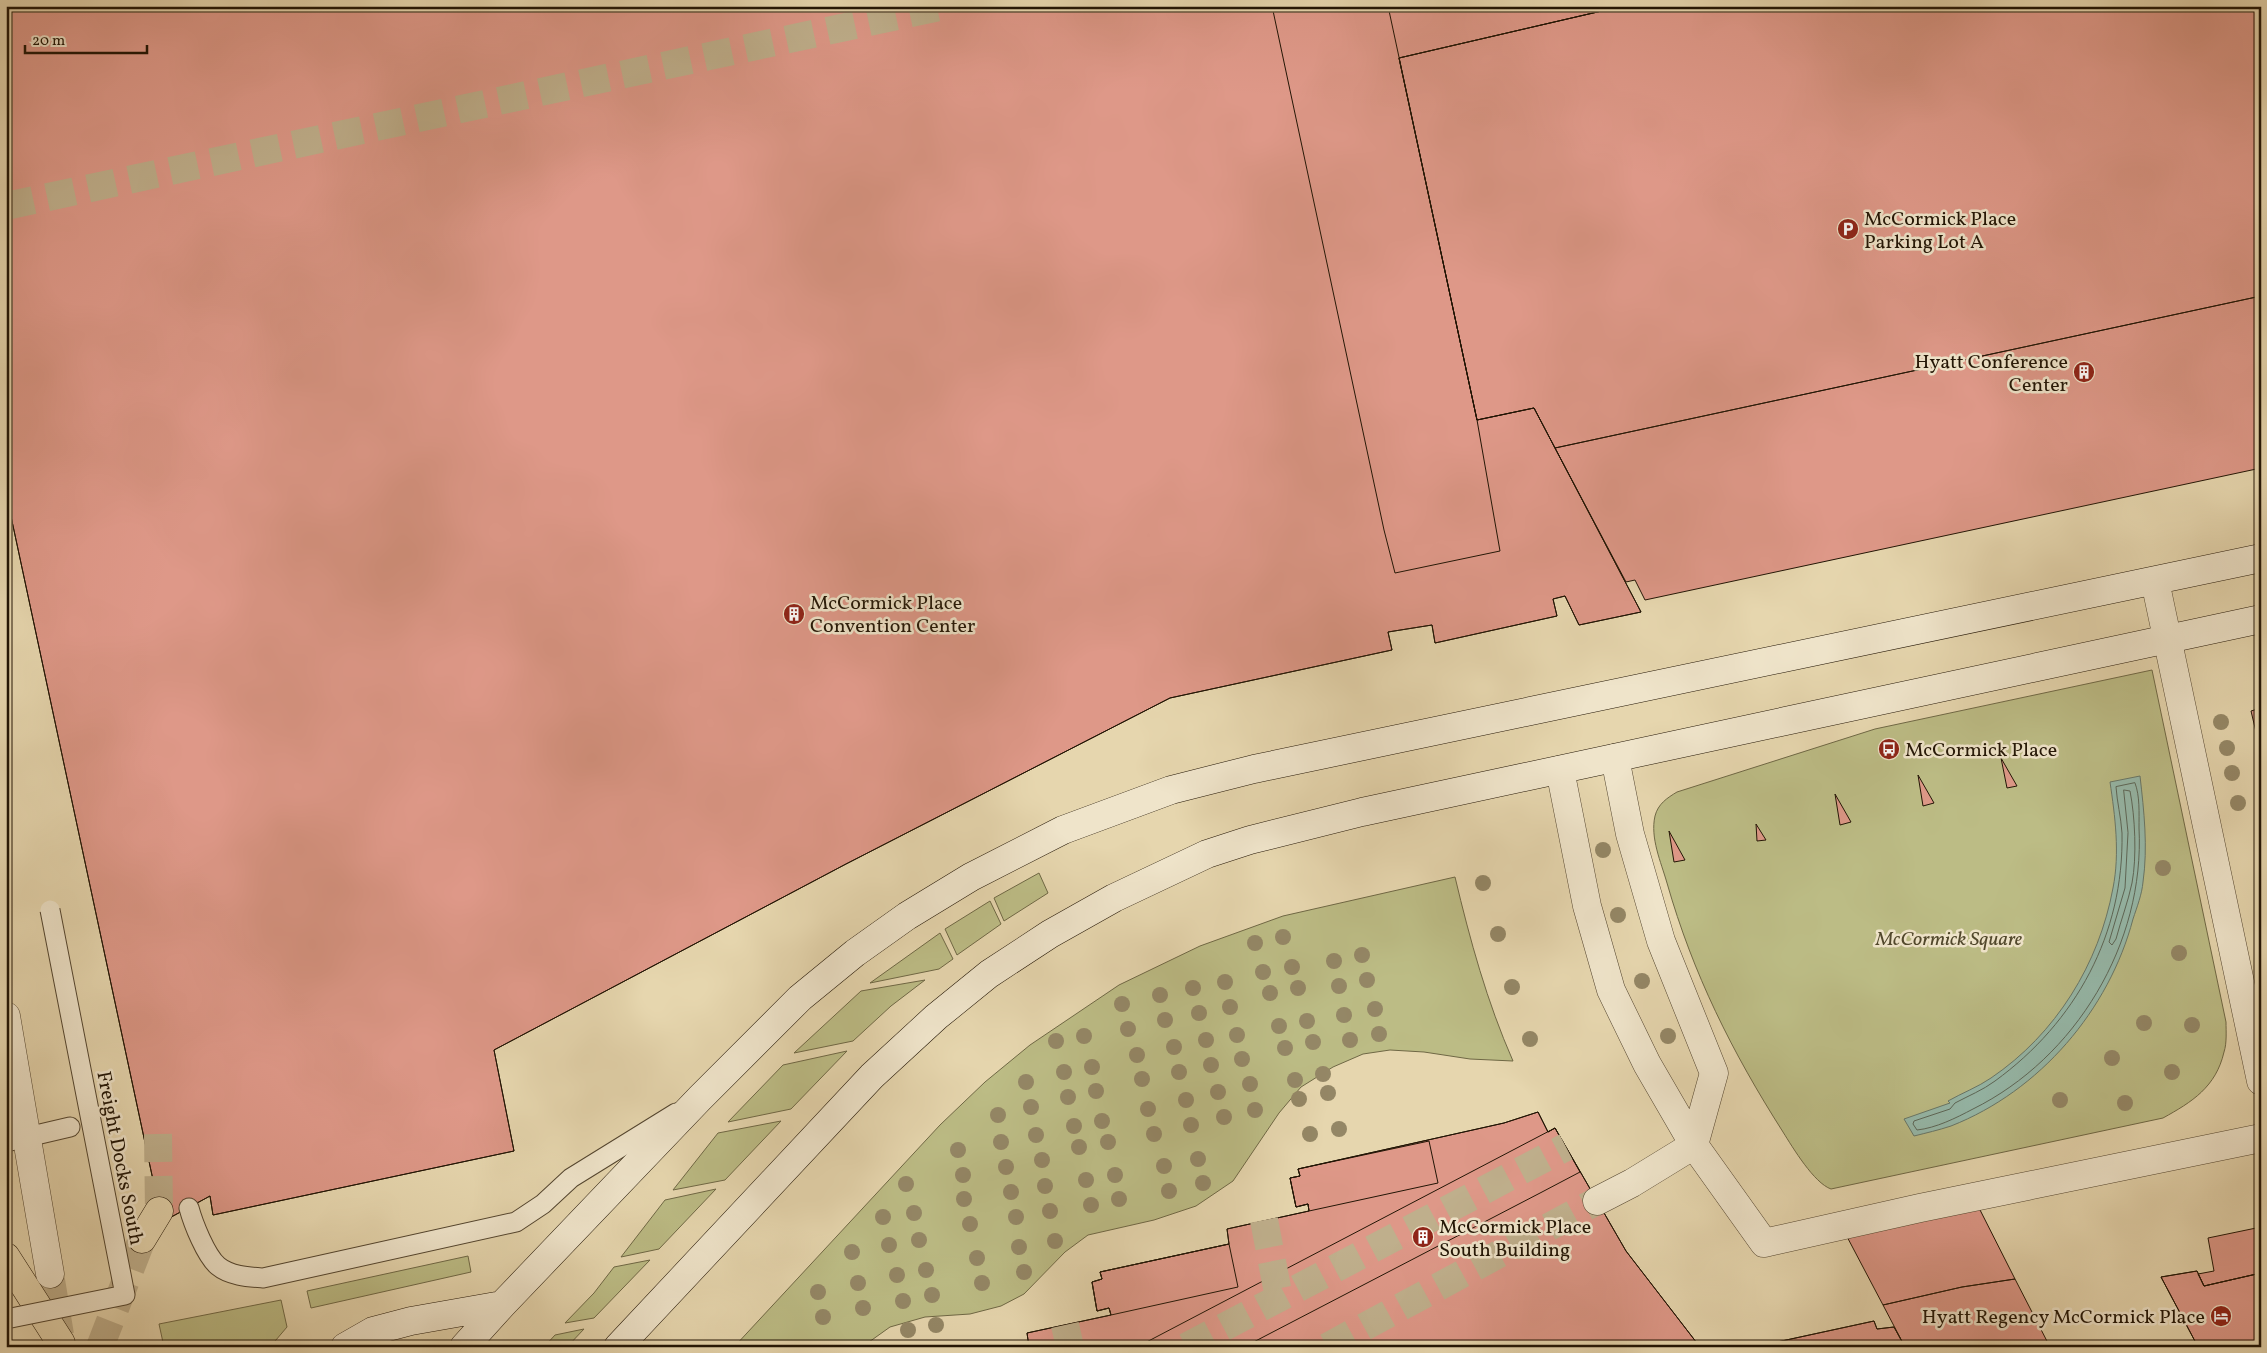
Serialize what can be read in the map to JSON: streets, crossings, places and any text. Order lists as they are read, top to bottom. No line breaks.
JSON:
{"streets":{"lane":["Freight Docks South"]},"parks":["McCormick Square"],"places":{"parking":["McCormick Place Parking Lot A"],"building":["Hyatt Conference Center","McCormick Place Convention Center","McCormick Place South Building"],"bus stop":["McCormick Place"],"hotel":["Hyatt Regency McCormick Place"]},"scale_bar":"20 m"}
